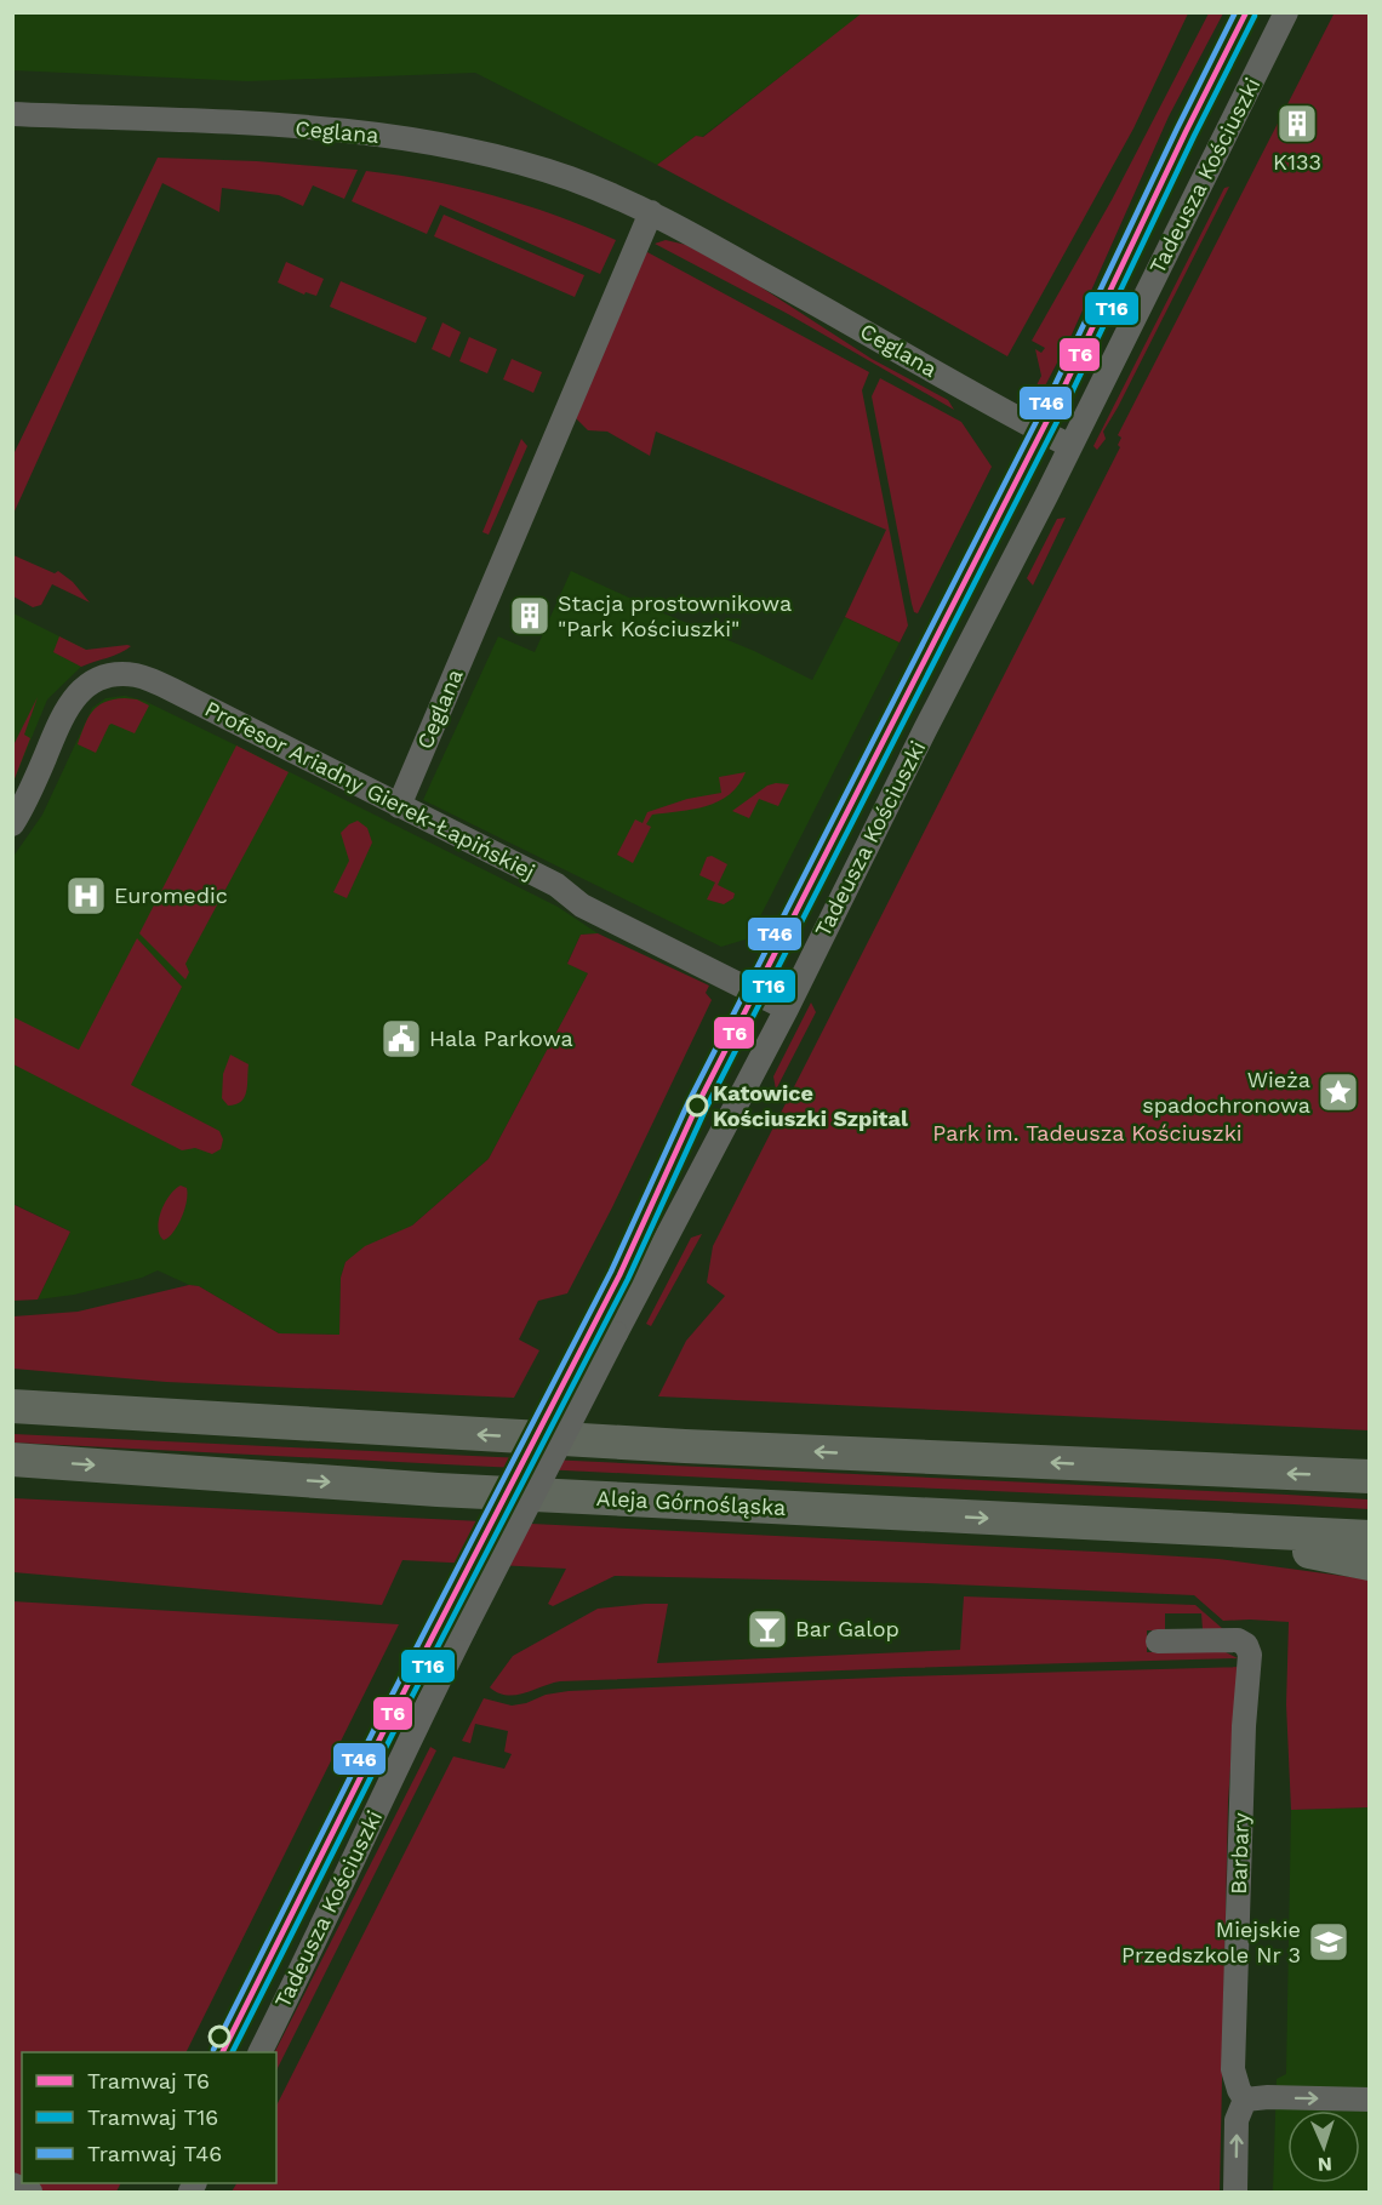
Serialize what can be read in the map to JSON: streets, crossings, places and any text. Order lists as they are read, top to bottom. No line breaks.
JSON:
{"streets":{"highway":["Aleja Górnośląska"],"street":["Ceglana","Tadeusza Kościuszki","Profesor Ariadny Gierek-Łapińskiej","Barbary"]},"crossings":[["Ceglana","Tadeusza Kościuszki"],["Ceglana","Profesor Ariadny Gierek-Łapińskiej"],["Tadeusza Kościuszki","Profesor Ariadny Gierek-Łapińskiej"]],"parks":["Park im. Tadeusza Kościuszki"],"places":{"building":["K133","Stacja prostownikowa \"Park Kościuszki\""],"hospital":["Euromedic"],"public building":["Hala Parkowa"],"place":["Wieża spadochronowa"],"other":["Katowice Kościuszki Szpital"],"bar":["Bar Galop"],"school or university":["Miejskie Przedszkole Nr 3"]},"lines":["tram line T6","tram line T46","tram line T16"],"legend":["Tramwaj T6","Tramwaj T16","Tramwaj T46"],"north":"bottom"}
